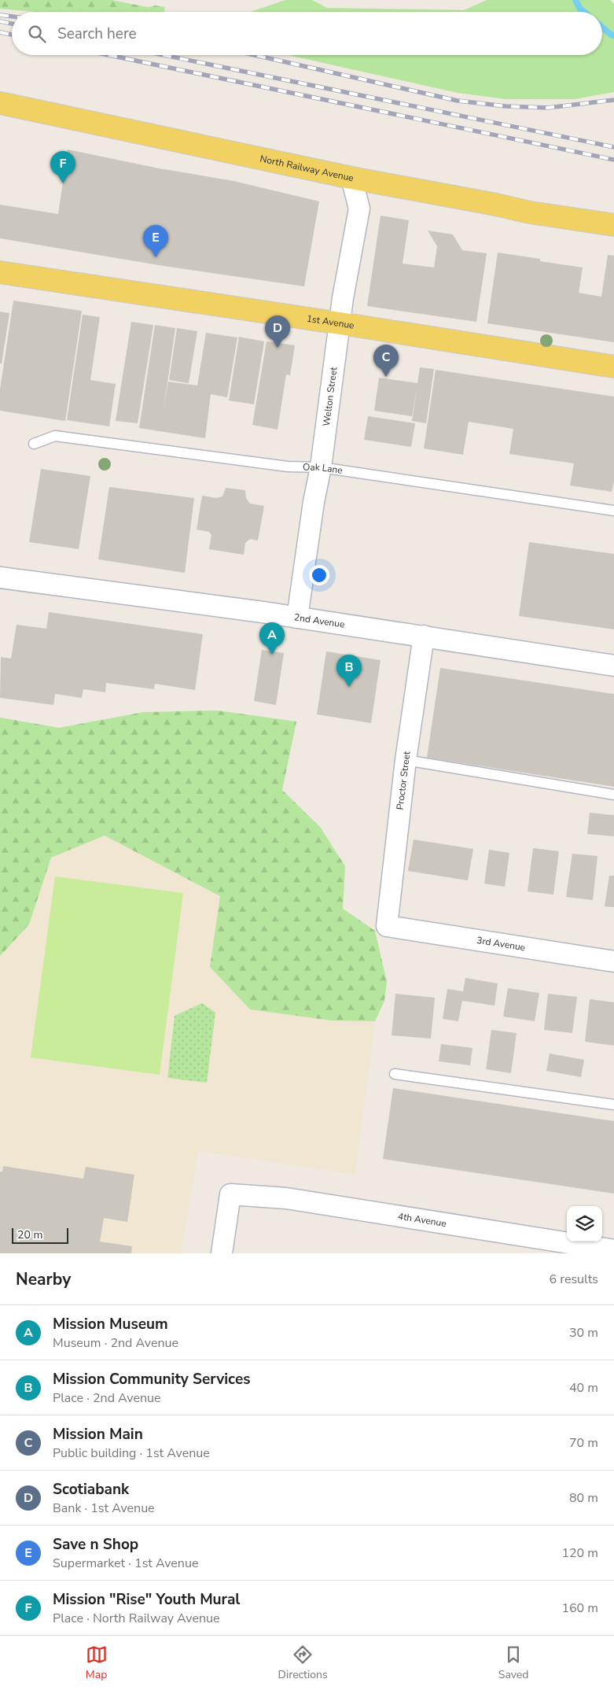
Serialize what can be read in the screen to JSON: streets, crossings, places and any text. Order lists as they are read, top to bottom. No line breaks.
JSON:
{"streets":{"main road":["North Railway Avenue","1st Avenue"],"street":["Welton Street","2nd Avenue","Proctor Street","3rd Avenue","4th Avenue"],"lane":["Oak Lane"]},"crossings":[["North Railway Avenue","Welton Street"],["1st Avenue","Welton Street"],["Welton Street","Oak Lane"],["Welton Street","2nd Avenue"],["2nd Avenue","Proctor Street"],["Proctor Street","3rd Avenue"]],"scale_bar":"20 m","page":{"search":"Search here","pins":["F","E","D","C","A","B"],"scale":"20 m","heading":["Nearby","6 results"],"list":[{"mark":"A","name":"Mission Museum","note":"Museum · 2nd Avenue","value":"30 m"},{"mark":"B","name":"Mission Community Services","note":"Place · 2nd Avenue","value":"40 m"},{"mark":"C","name":"Mission Main","note":"Public building · 1st Avenue","value":"70 m"},{"mark":"D","name":"Scotiabank","note":"Bank · 1st Avenue","value":"80 m"},{"mark":"E","name":"Save n Shop","note":"Supermarket · 1st Avenue","value":"120 m"},{"mark":"F","name":"Mission \"Rise\" Youth Mural","note":"Place · North Railway Avenue","value":"160 m"}],"nav":["Map","Directions","Saved"]}}
